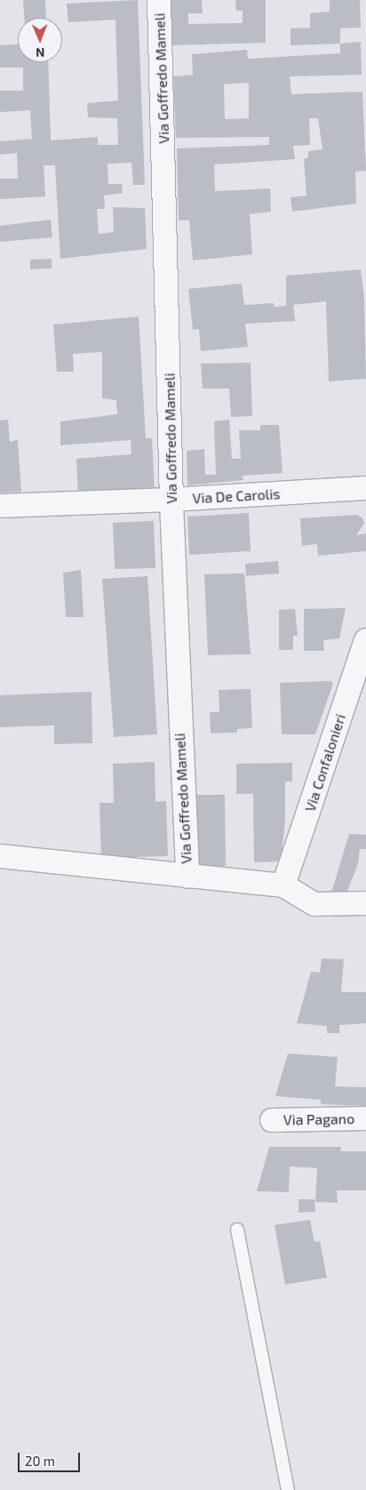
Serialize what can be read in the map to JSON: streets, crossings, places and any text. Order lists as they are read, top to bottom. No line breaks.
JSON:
{"streets":{"street":["Via Goffredo Mameli","Via De Carolis","Via Confalonieri","Via Pagano"]},"crossings":[["Via Goffredo Mameli","Via De Carolis"]],"scale_bar":"20 m","north":"bottom"}
